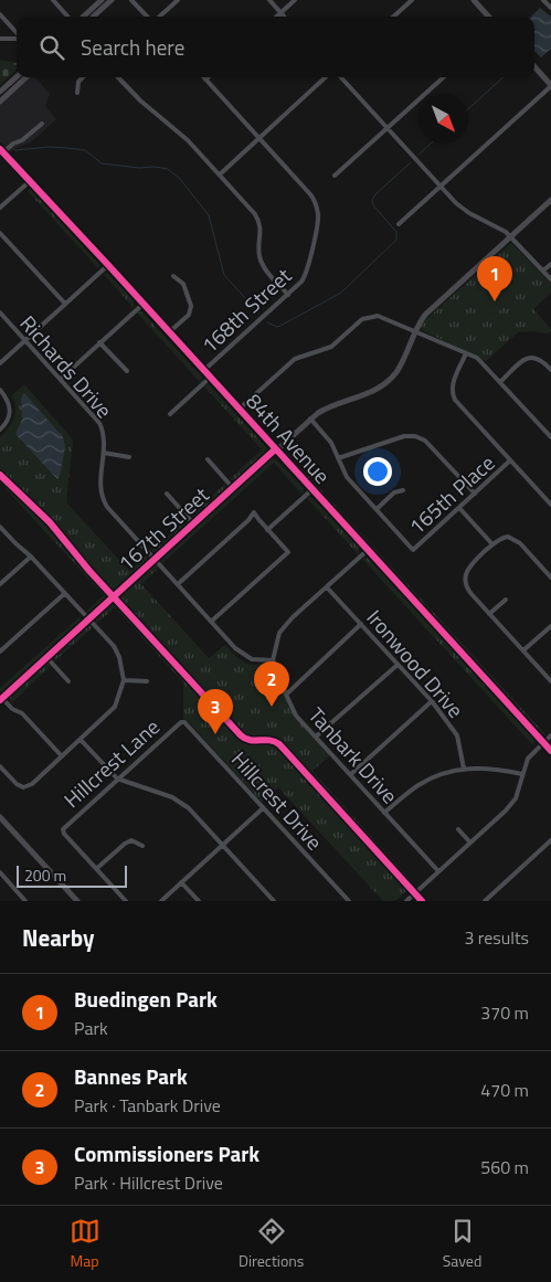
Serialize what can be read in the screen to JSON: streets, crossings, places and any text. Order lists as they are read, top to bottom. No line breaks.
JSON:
{"streets":{"street":["168th Street","Richards Drive","84th Avenue","165th Place","167th Street","Ironwood Drive","Tanbark Drive","Hillcrest Lane","Hillcrest Drive"]},"crossings":[["168th Street","84th Avenue"],["Richards Drive","167th Street"],["Richards Drive","Tanbark Drive"],["84th Avenue","167th Street"],["Hillcrest Lane","Hillcrest Drive"]],"scale_bar":"200 m","north":"bottom right","page":{"search":"Search here","pins":["1","2","3"],"scale":"200 m","heading":["Nearby","3 results"],"list":[{"mark":"1","name":"Buedingen Park","note":"Park","value":"370 m"},{"mark":"2","name":"Bannes Park","note":"Park · Tanbark Drive","value":"470 m"},{"mark":"3","name":"Commissioners Park","note":"Park · Hillcrest Drive","value":"560 m"}],"nav":["Map","Directions","Saved"]}}
